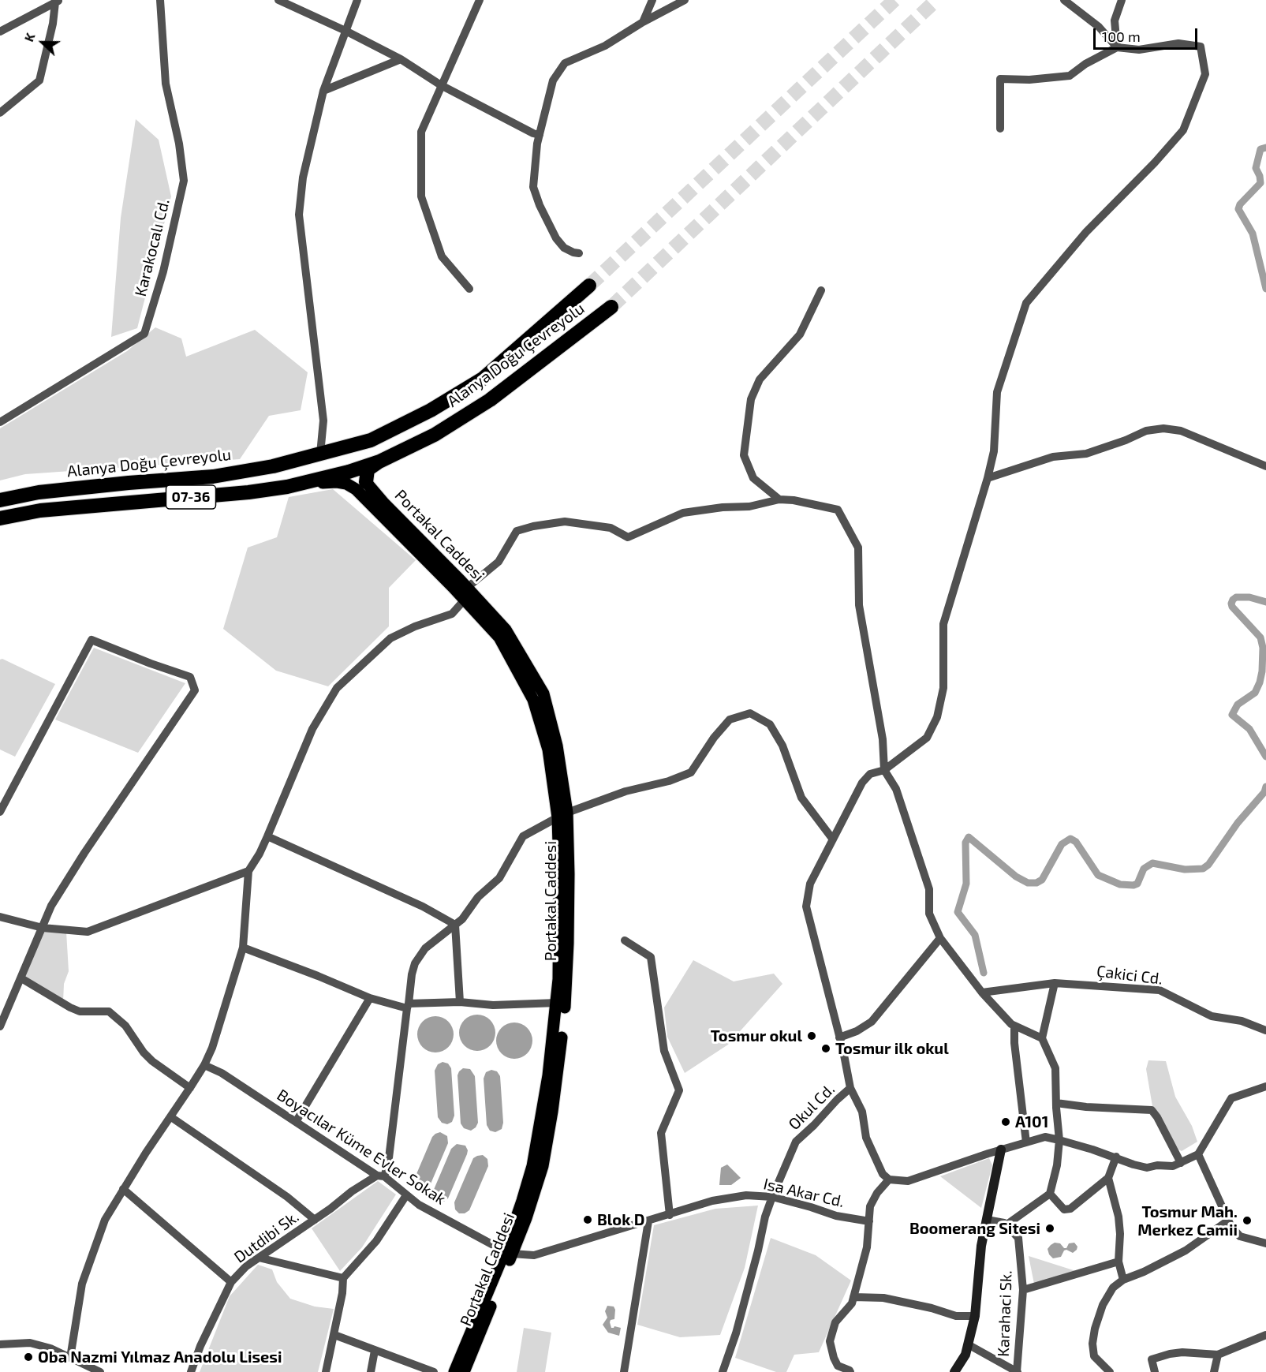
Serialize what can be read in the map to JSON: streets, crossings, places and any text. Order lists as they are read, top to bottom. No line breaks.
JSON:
{"streets":{"highway":["Alanya Doğu Çevreyolu","07-36"],"main road":["Portakal Caddesi"],"street":["Karakocalı Cd.","Çakici Cd.","Okul Cd.","Boyacılar Küme Evler Sokak","Isa Akar Cd.","Dutdibi Sk.","Karahaci Sk."]},"crossings":[["Portakal Caddesi","Boyacılar Küme Evler Sokak"],["Portakal Caddesi","Isa Akar Cd."],["Okul Cd.","Isa Akar Cd."],["Boyacılar Küme Evler Sokak","Isa Akar Cd."],["Boyacılar Küme Evler Sokak","Dutdibi Sk."]],"places":["Tosmur okul","Tosmur ilk okul","A101","Blok D","Tosmur Mah. Merkez Camii","Boomerang Sitesi","Oba Nazmi Yılmaz Anadolu Lisesi"],"scale_bar":"100 m","north":"left"}
